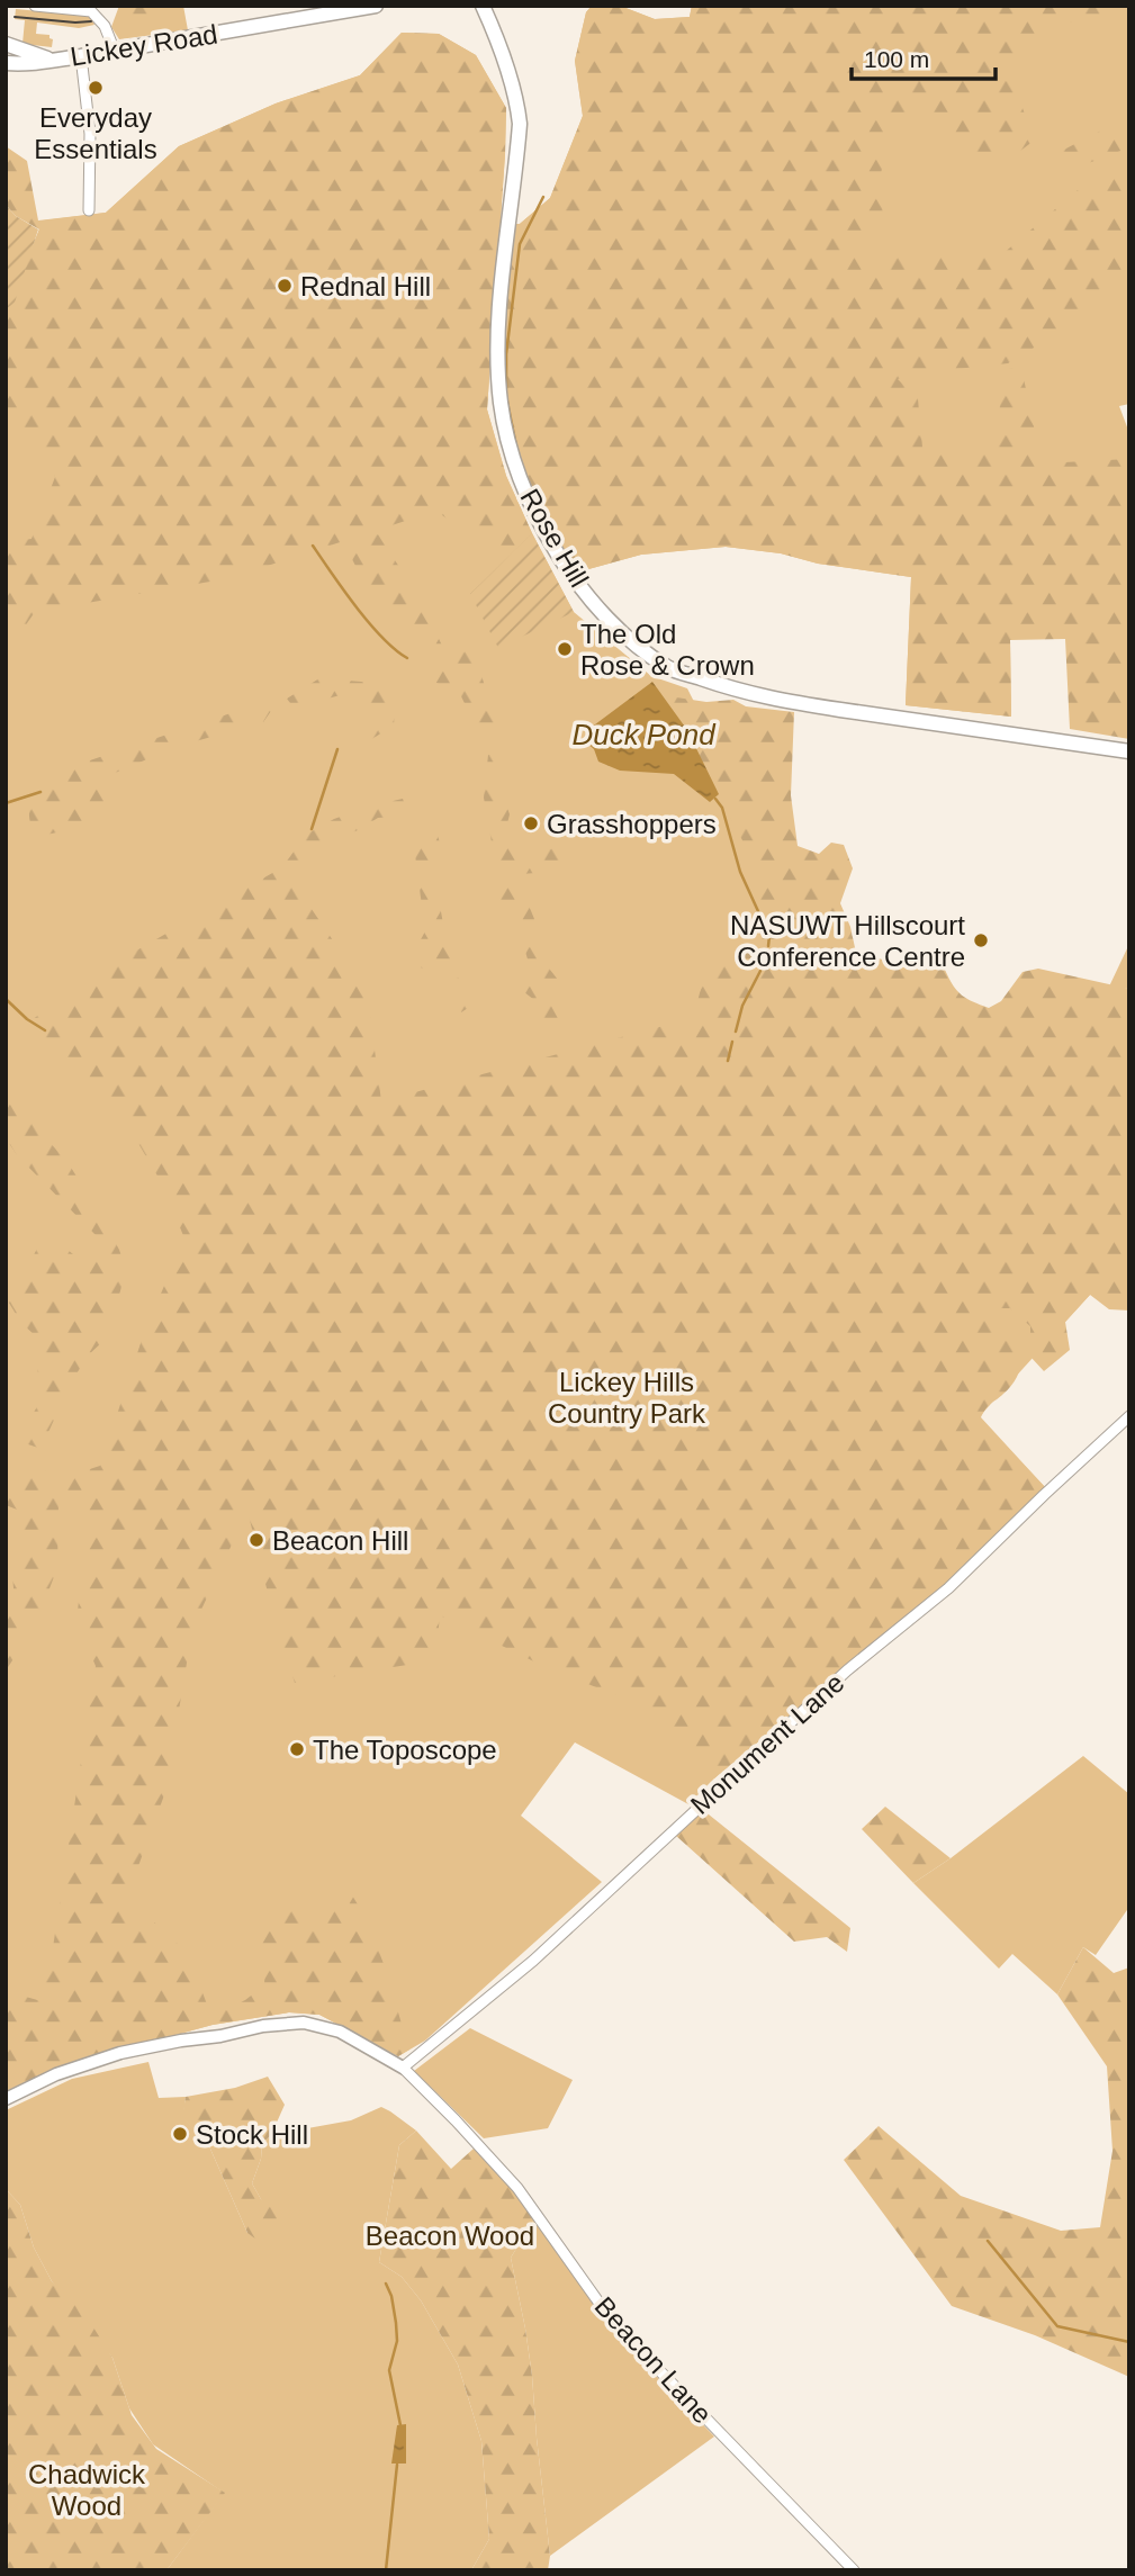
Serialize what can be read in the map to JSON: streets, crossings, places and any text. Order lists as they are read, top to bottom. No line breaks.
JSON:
{"streets":{"main road":["Lickey Road","Rose Hill"],"street":["Monument Lane","Beacon Lane"]},"crossings":[["Monument Lane","Beacon Lane"]],"water":["Duck Pond"],"parks":["Lickey Hills Country Park","Beacon Wood","Chadwick Wood"],"places":["Everyday Essentials","Rednal Hill","The Old Rose & Crown","Grasshoppers","NASUWT Hillscourt Conference Centre","Beacon Hill","The Toposcope","Stock Hill"],"scale_bar":"100 m"}
